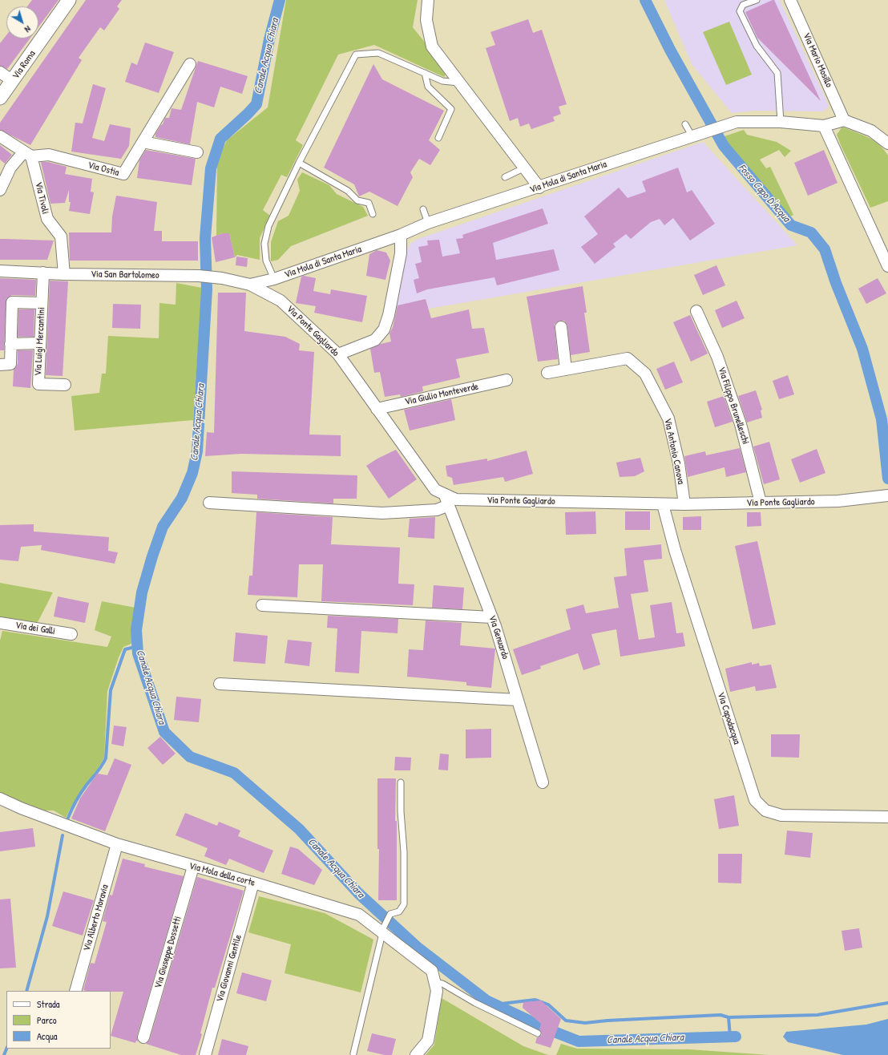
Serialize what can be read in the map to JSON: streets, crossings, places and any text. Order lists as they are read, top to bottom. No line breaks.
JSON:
{"streets":{"street":["Via Mario Mosillo","Via Roma","Via Ostia","Via Mola di Santa Maria","Via Tivoli","Via San Bartolomeo","Via Ponte Gagliardo","Via Luigi Mercantini","Via Giulio Monteverde","Via Filippo Brunelleschi","Via Antonio Canova","Via dei Galli","Via Genuardo","Via Capodacqua","Via Mola della corte","Via Alberto Moravia","Via Giuseppe Dossetti","Via Giovanni Gentile"]},"crossings":[["Via Mario Mosillo","Via Mola di Santa Maria"],["Via Ostia","Via Tivoli"],["Via Mola di Santa Maria","Via San Bartolomeo"],["Via Mola di Santa Maria","Via Ponte Gagliardo"],["Via Tivoli","Via San Bartolomeo"],["Via San Bartolomeo","Via Ponte Gagliardo"],["Via San Bartolomeo","Via Luigi Mercantini"],["Via Ponte Gagliardo","Via Giulio Monteverde"],["Via Ponte Gagliardo","Via Filippo Brunelleschi"],["Via Ponte Gagliardo","Via Antonio Canova"],["Via Ponte Gagliardo","Via Genuardo"],["Via Ponte Gagliardo","Via Capodacqua"],["Via Mola della corte","Via Alberto Moravia"],["Via Mola della corte","Via Giuseppe Dossetti"],["Via Mola della corte","Via Giovanni Gentile"]],"water":["Canale Acqua Chiara","Fosso Capo D'Acqua"],"legend":["Strada","Parco","Acqua"],"north":"bottom right"}
